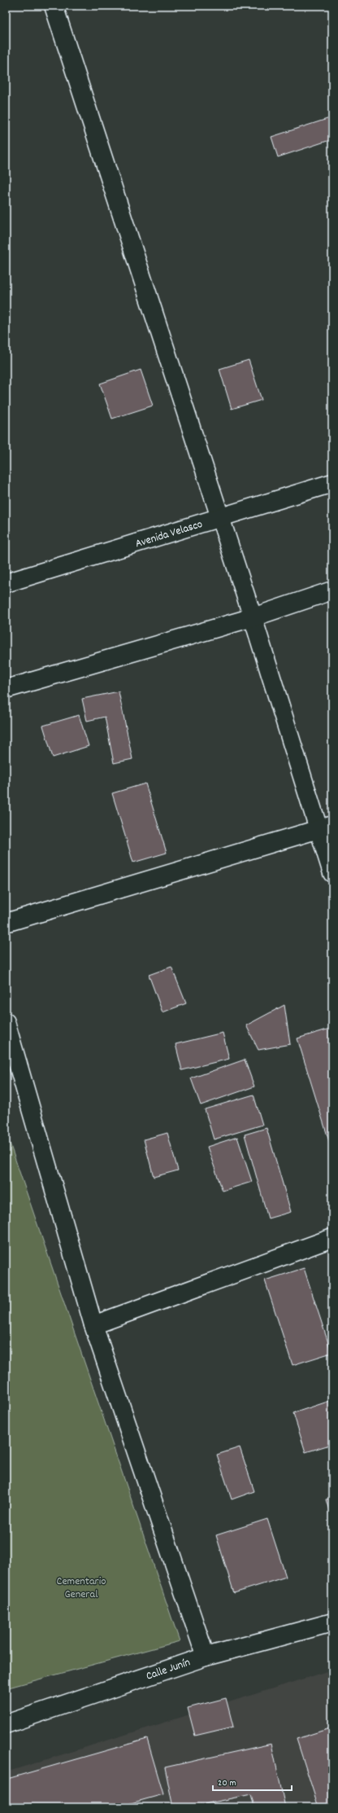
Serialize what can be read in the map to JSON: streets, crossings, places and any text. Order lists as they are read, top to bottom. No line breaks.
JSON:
{"streets":{"street":["Avenida Velasco","Calle Junín"]},"parks":["Cementario General"],"scale_bar":"20 m"}
